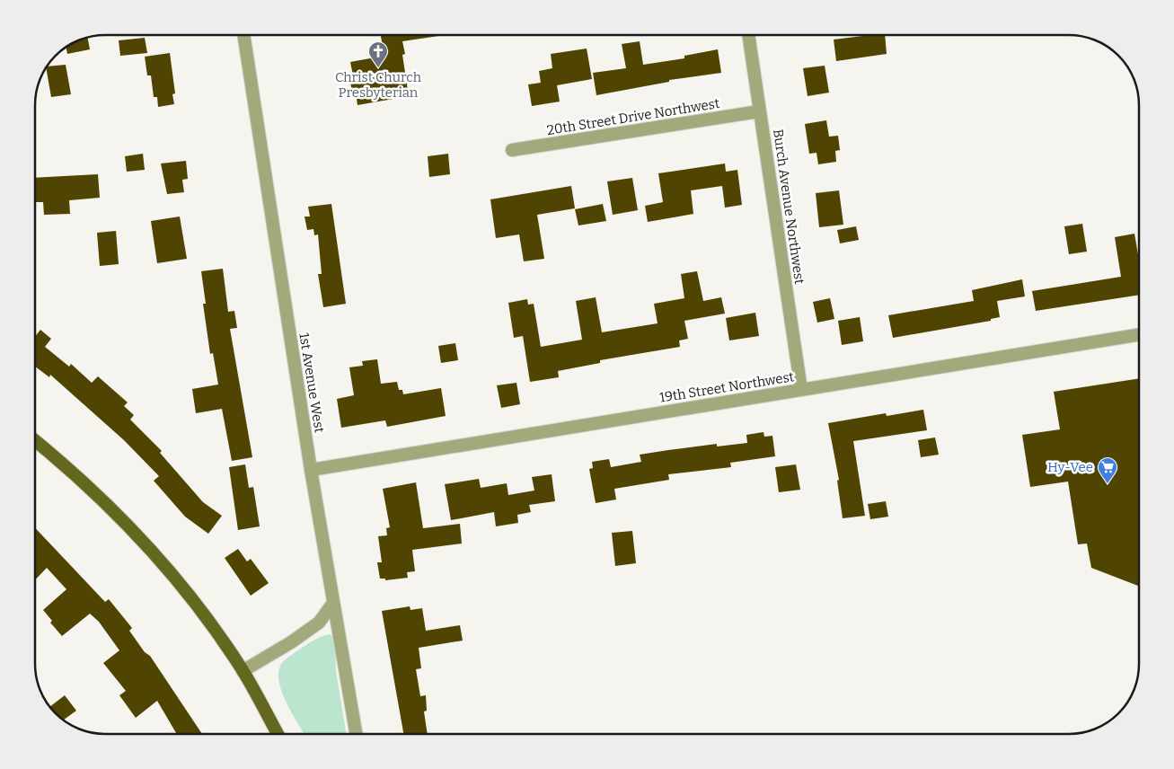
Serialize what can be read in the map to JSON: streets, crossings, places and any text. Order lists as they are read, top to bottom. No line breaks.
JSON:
{"streets":{"street":["20th Street Drive Northwest","Burch Avenue Northwest","1st Avenue West","19th Street Northwest"]},"crossings":[["20th Street Drive Northwest","Burch Avenue Northwest"],["Burch Avenue Northwest","19th Street Northwest"],["1st Avenue West","19th Street Northwest"]],"places":{"church":["Christ Church Presbyterian"],"supermarket":["Hy-Vee"]}}
